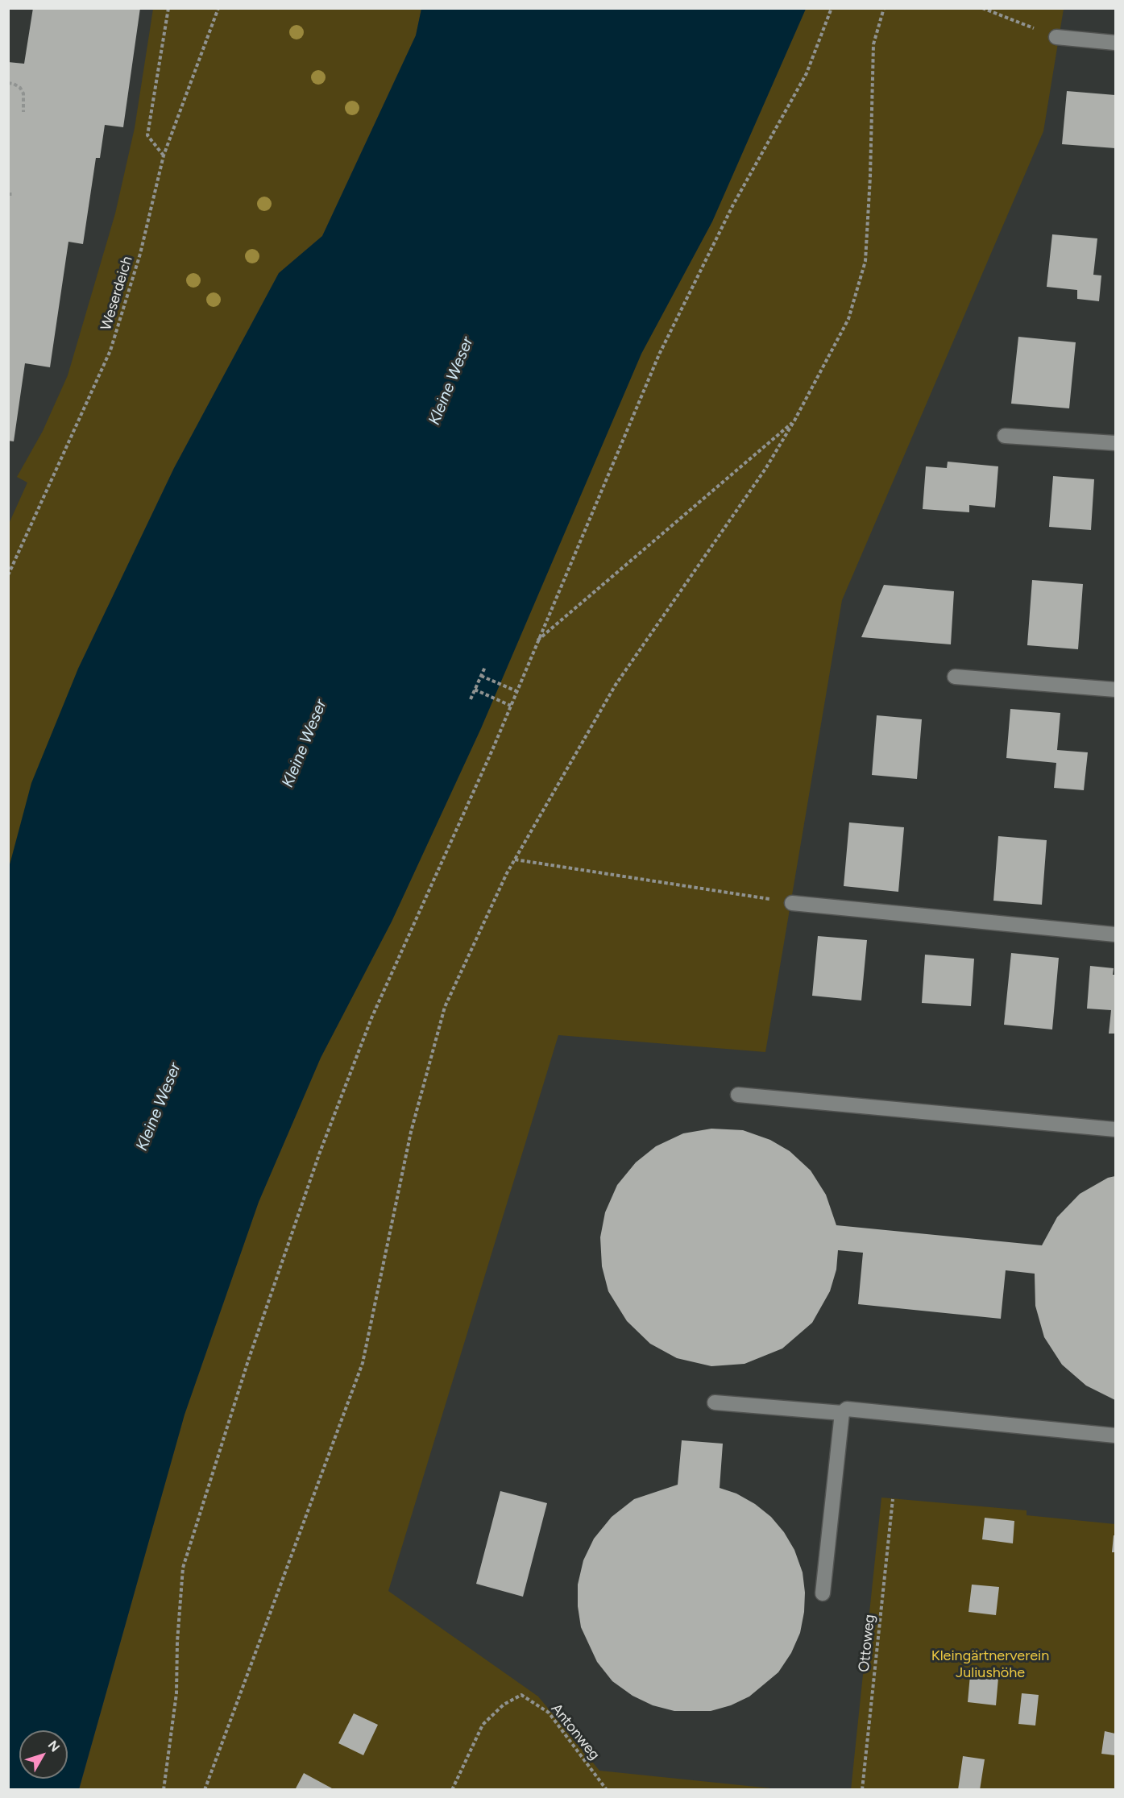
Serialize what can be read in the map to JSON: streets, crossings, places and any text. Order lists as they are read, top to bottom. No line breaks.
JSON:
{"streets":{"path":["Weserdeich","Ottoweg","Antonweg"]},"water":["Kleine Weser"],"parks":["Kleingärtnerverein Juliushöhe"],"north":"top right"}
